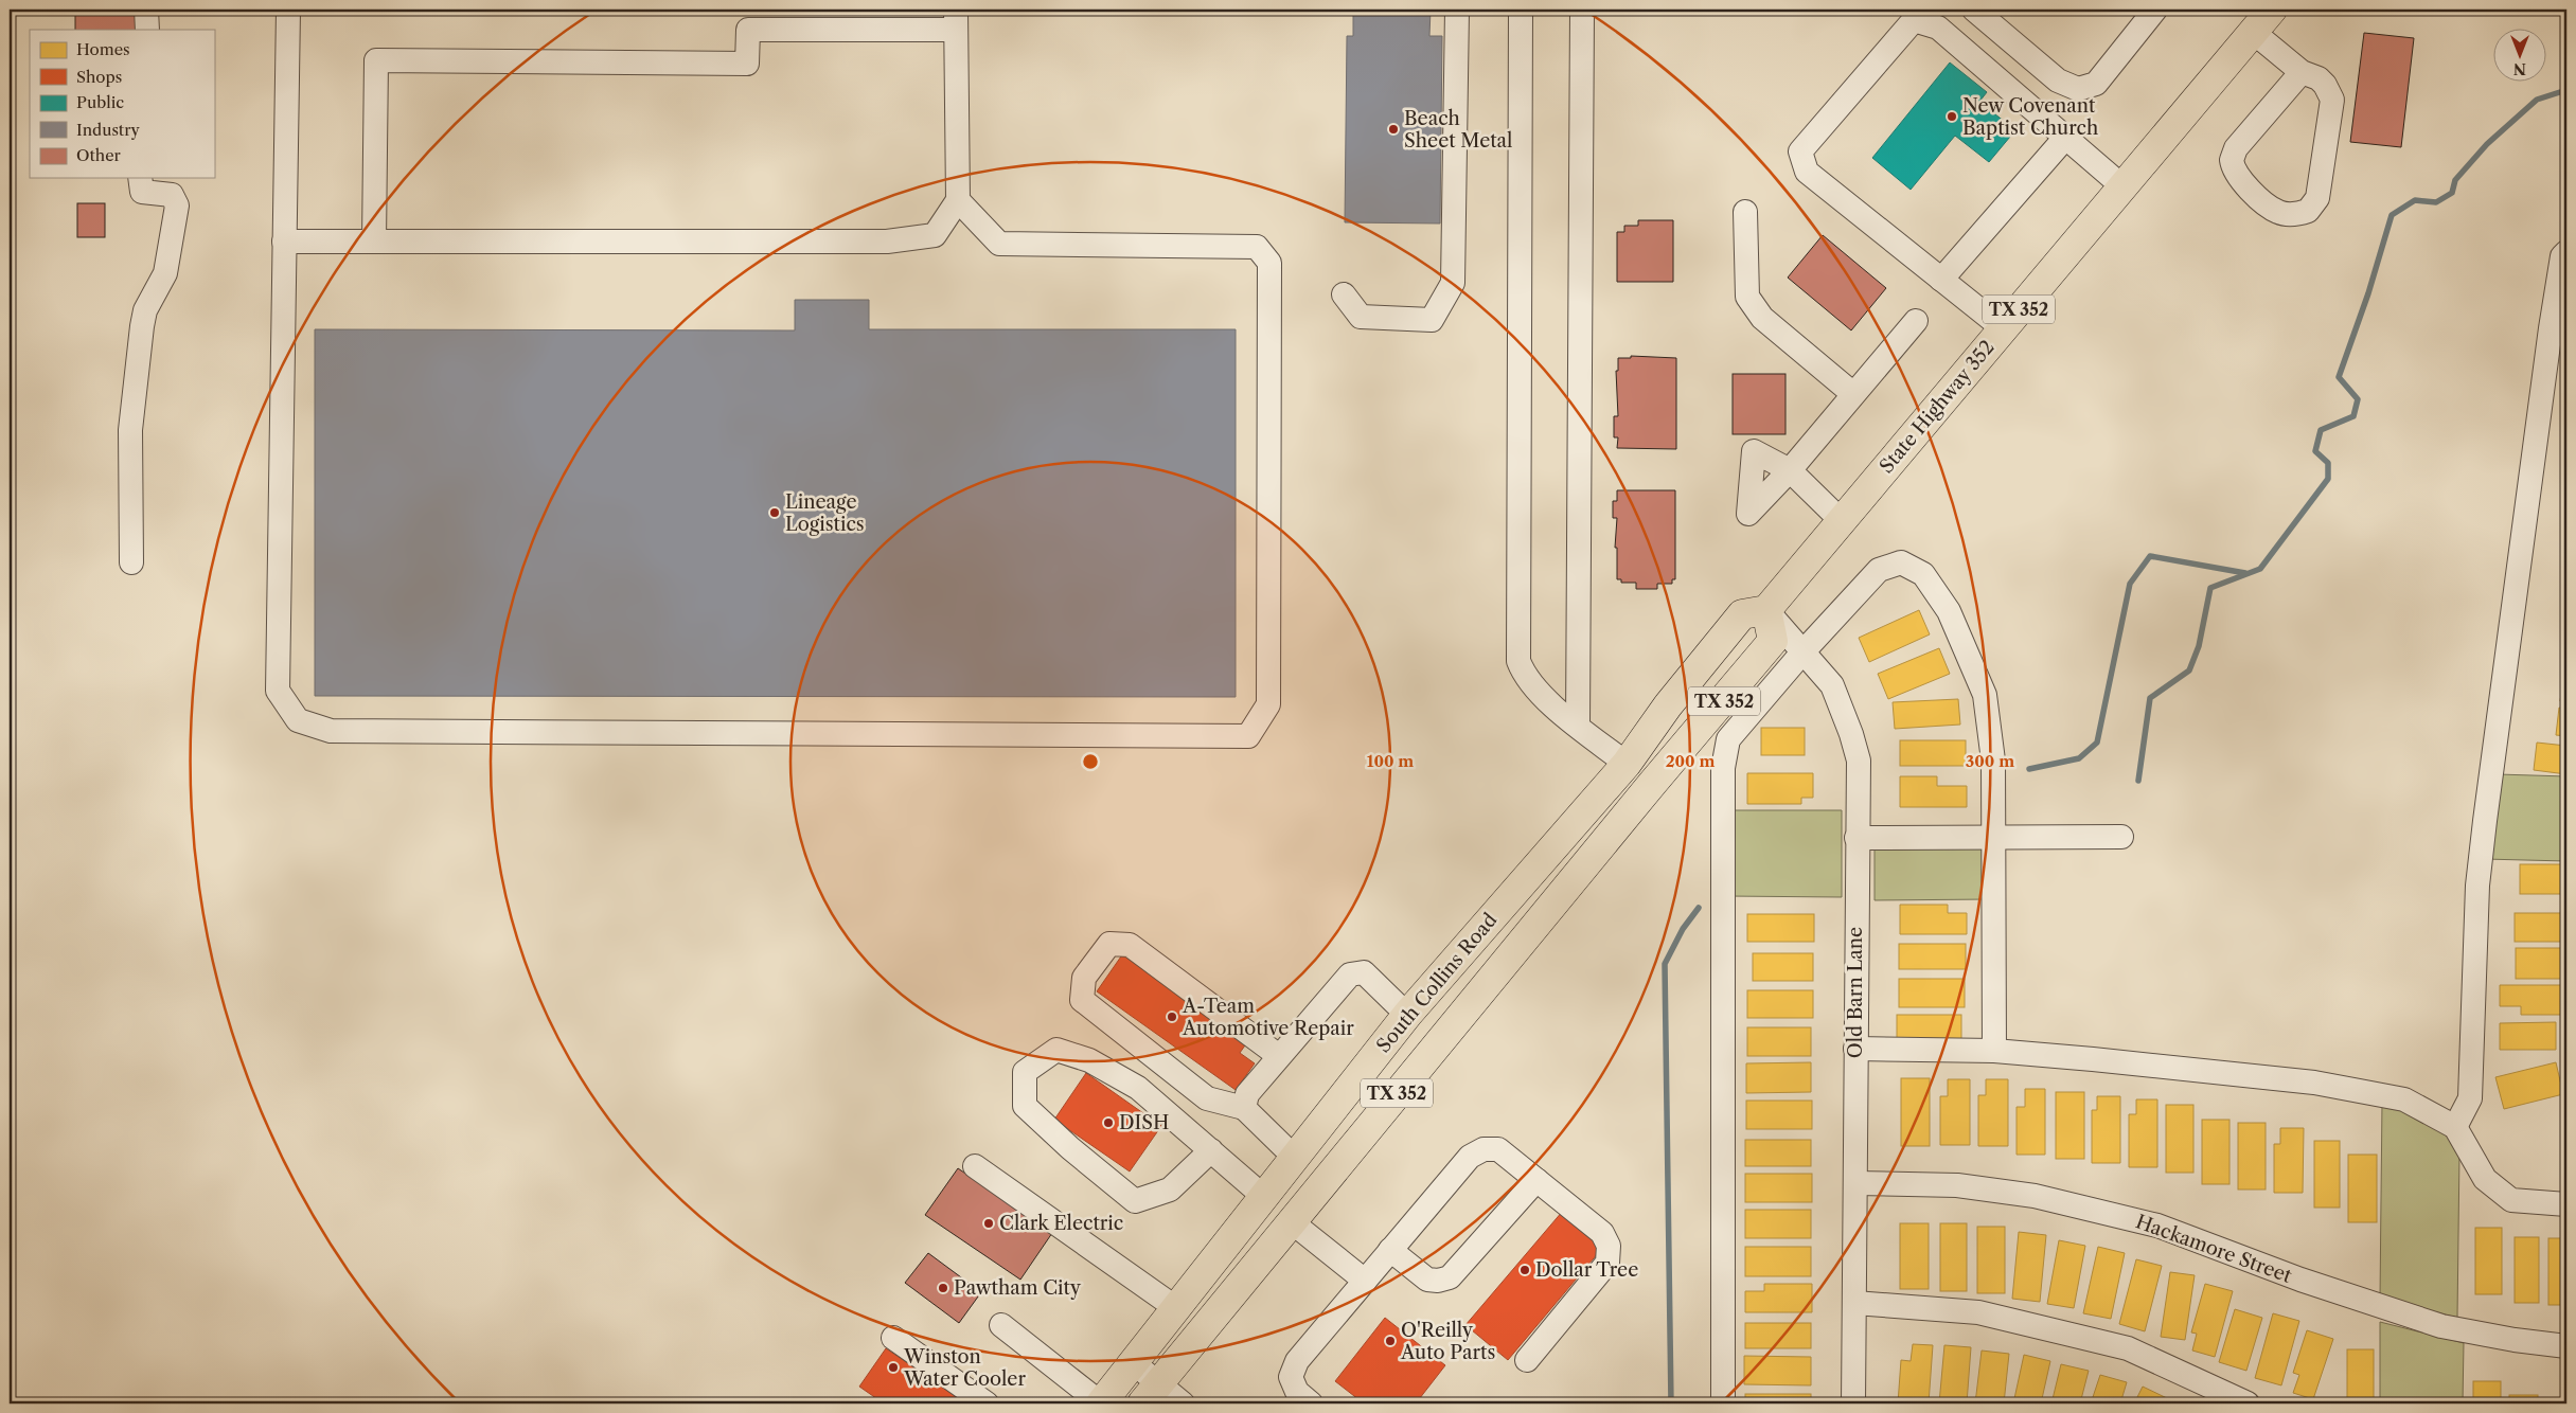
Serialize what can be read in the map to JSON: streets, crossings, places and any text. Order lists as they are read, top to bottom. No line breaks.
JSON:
{"streets":{"main road":["TX 352","State Highway 352","South Collins Road"],"street":["Old Barn Lane","Hackamore Street"]},"crossings":[["TX 352","State Highway 352"],["TX 352","South Collins Road"],["TX 352","Old Barn Lane"],["State Highway 352","Old Barn Lane"],["Old Barn Lane","Hackamore Street"]],"places":["New Covenant Baptist Church","Beach Sheet Metal","Lineage Logistics","A-Team Automotive Repair","DISH","Clark Electric","Dollar Tree","Pawtham City","O'Reilly Auto Parts","Winston Water Cooler"],"legend":["Homes","Shops","Public","Industry","Other"],"north":"bottom","rings":["100 m","200 m","300 m"]}
